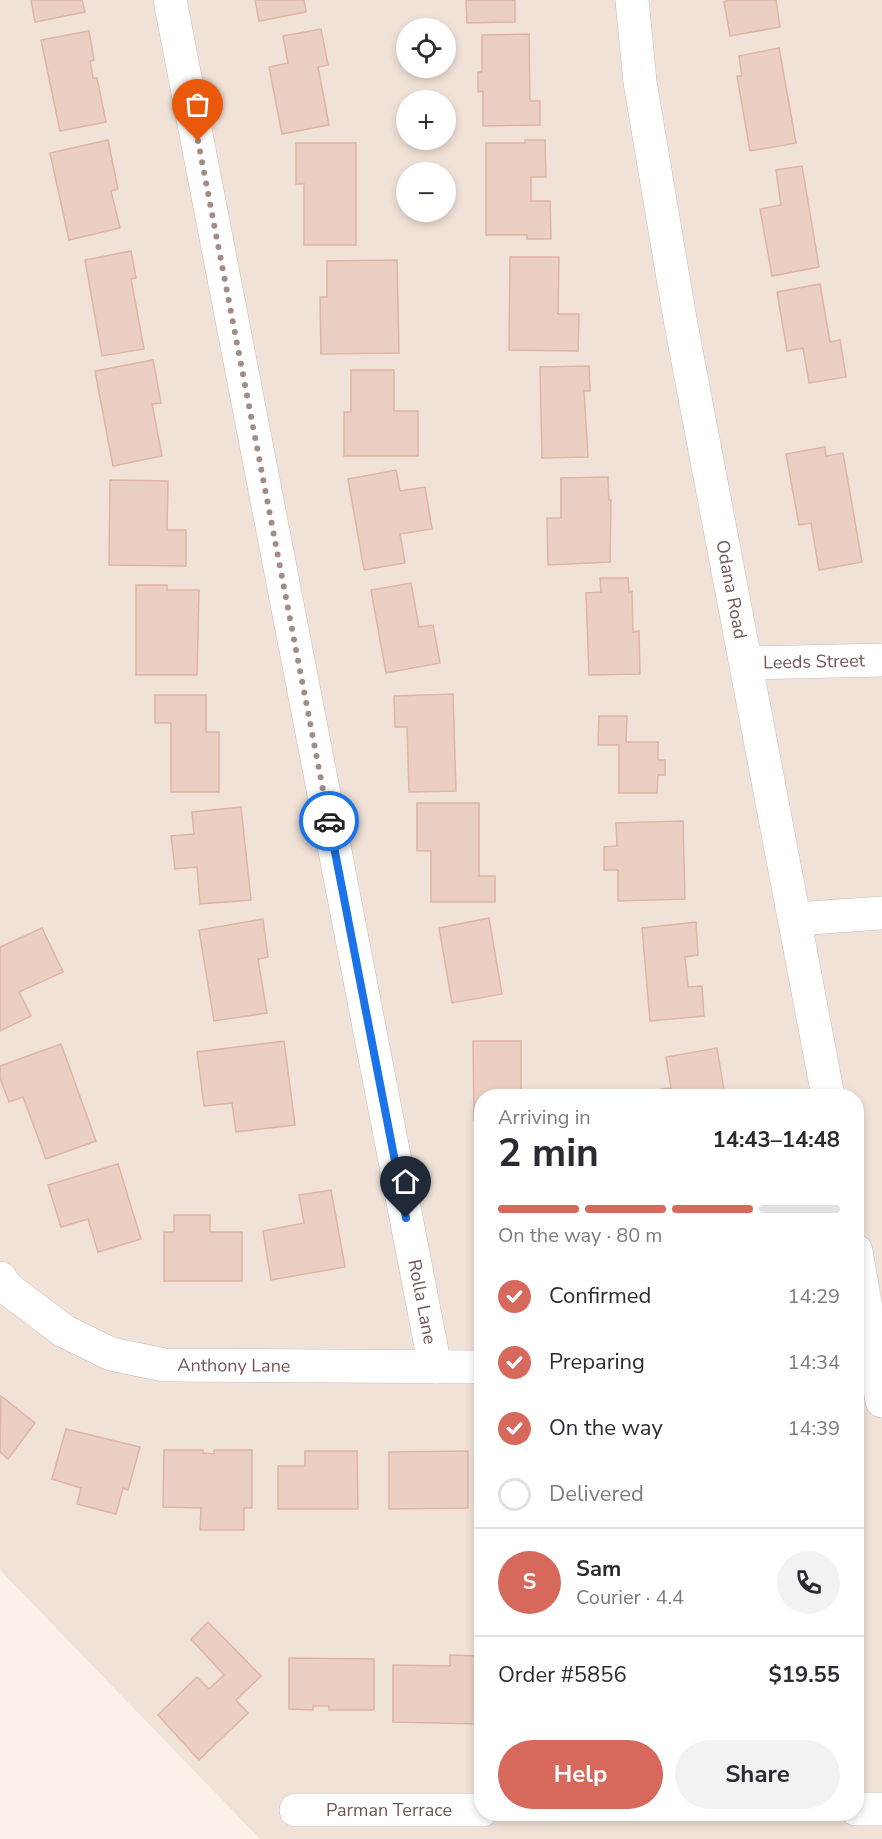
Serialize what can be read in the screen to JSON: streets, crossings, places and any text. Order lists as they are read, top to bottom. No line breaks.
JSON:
{"streets":{"street":["Odana Road","Leeds Street","Rolla Lane","Anthony Lane","Parman Terrace"]},"crossings":[["Odana Road","Leeds Street"],["Rolla Lane","Anthony Lane"]],"page":{"map_buttons":["+","−"],"heading":["2 min","Arriving in","14:43–14:48"],"panel":["Sam","Courier · 4.4","Order #5856","$19.55"],"bar":"On the way · 80 m","list":[["Confirmed","14:29"],["Preparing","14:34"],["On the way","14:39"],"Delivered"],"round":"S","buttons":["Help","Share"]}}
